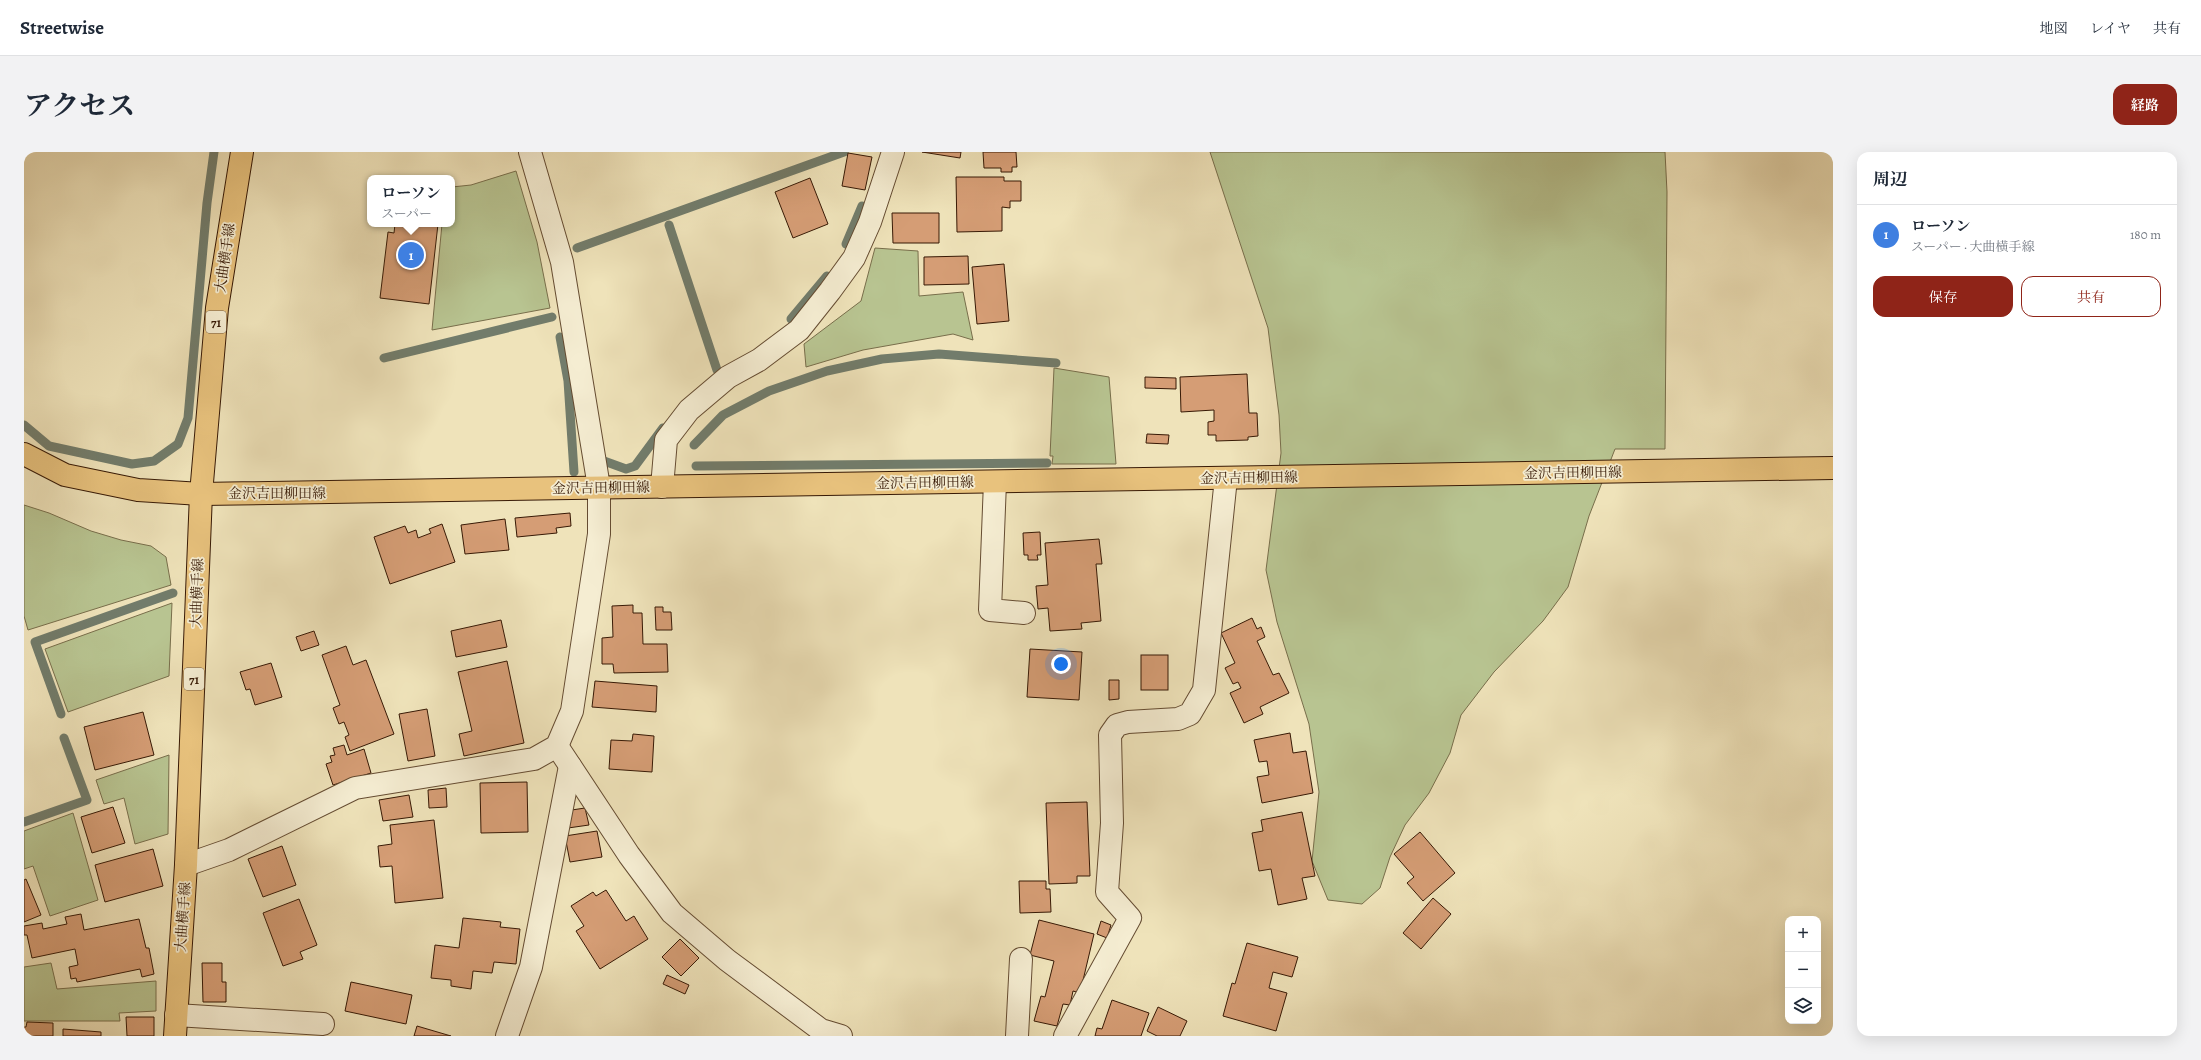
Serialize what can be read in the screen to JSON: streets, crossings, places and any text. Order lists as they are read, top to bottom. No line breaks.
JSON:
{"streets":{"main road":["大曲横手線","71","金沢吉田柳田線"]},"crossings":[["大曲横手線","金沢吉田柳田線"]],"page":{"header":"Streetwise","nav":["地図","レイヤ","共有"],"title":"アクセス","buttons":["経路",["保存","共有"]],"heading":"周辺","popup":["ローソン","スーパー"],"list":[{"mark":"1","name":"ローソン","note":"スーパー · 大曲横手線","value":"180 m"}],"pins":"1","map_buttons":["+","−"]}}
